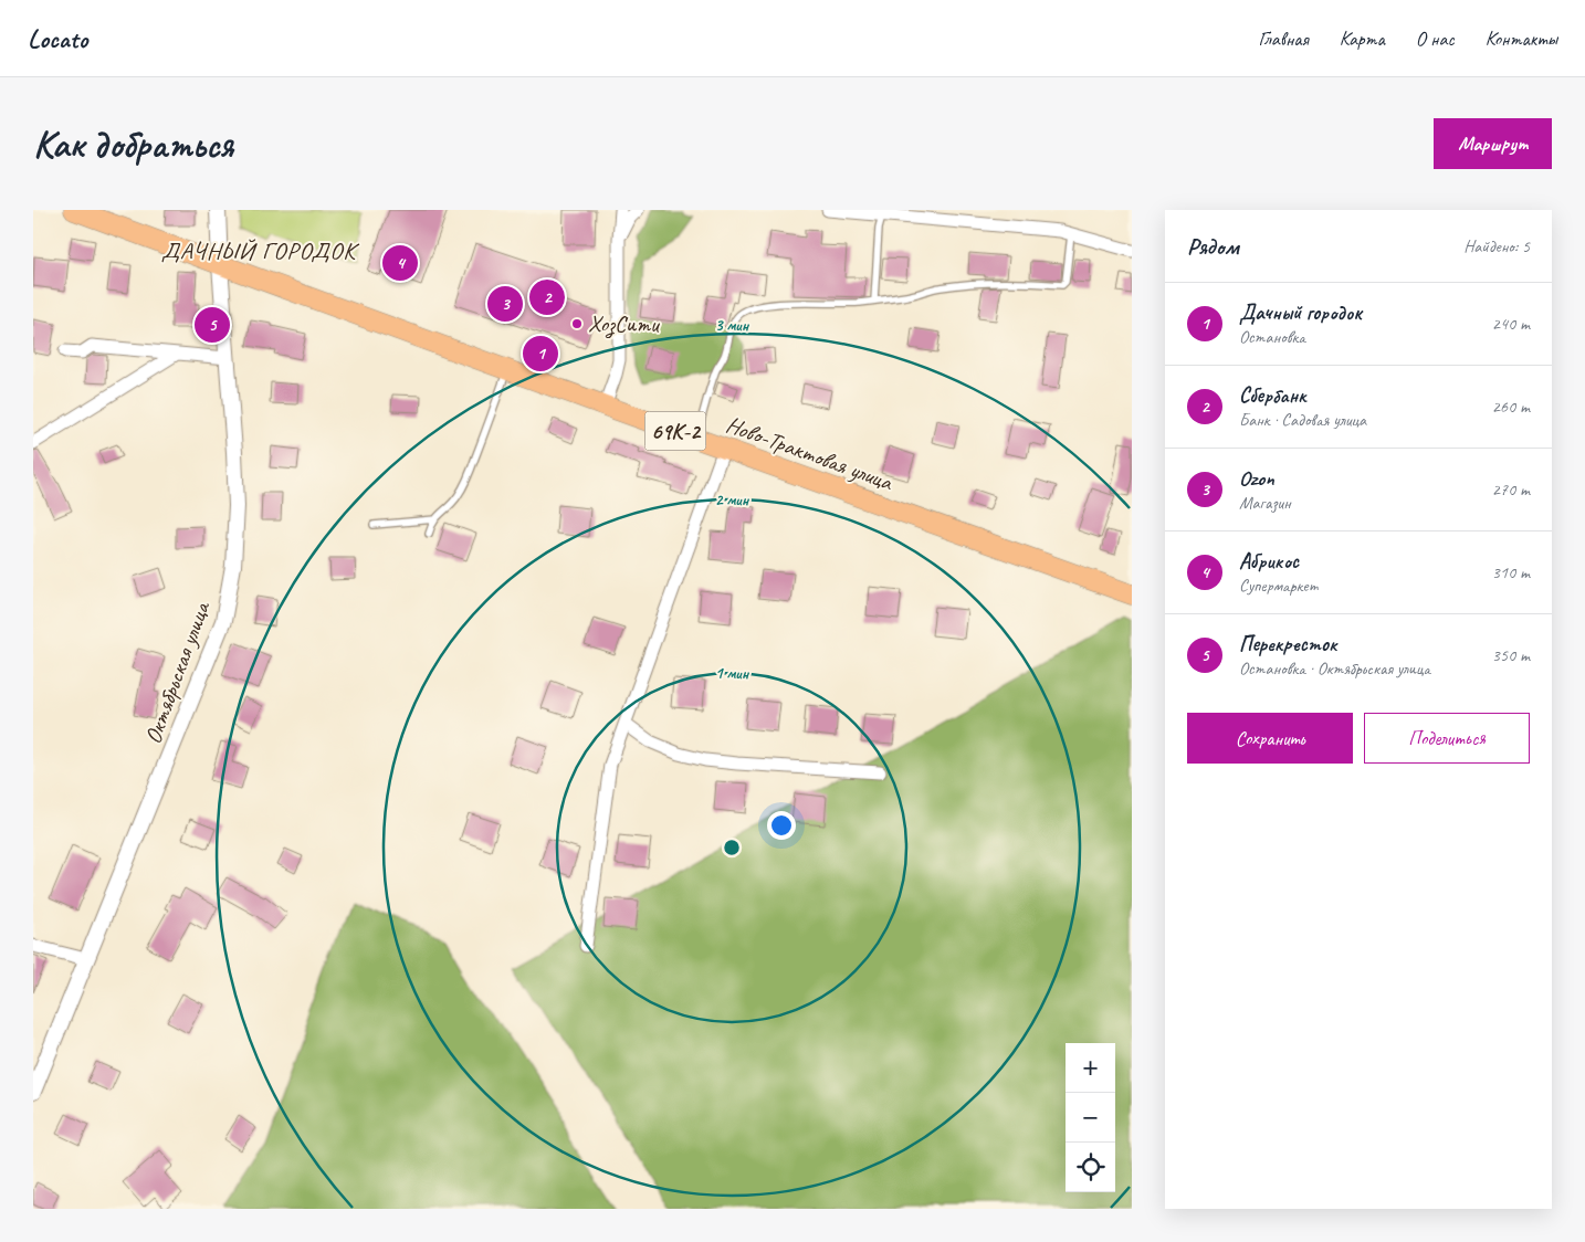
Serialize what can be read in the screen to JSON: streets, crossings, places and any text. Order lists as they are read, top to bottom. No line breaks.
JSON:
{"streets":{"main road":["69К-2","Ново-Трактовая улица"],"street":["Октябрьская улица"]},"crossings":[["69К-2","Ново-Трактовая улица"],["69К-2","Октябрьская улица"],["Ново-Трактовая улица","Октябрьская улица"]],"districts":["ДАЧНЫЙ ГОРОДОК"],"places":["ХозСити"],"page":{"header":"Locato","nav":["Главная","Карта","О нас","Контакты"],"buttons":["Маршрут",["Сохранить","Поделиться"]],"title":"Как добраться","heading":["Рядом","Найдено: 5"],"pins":["4","2","3","5","1"],"list":[{"mark":"1","name":"Дачный городок","note":"Остановка","value":"240 m"},{"mark":"2","name":"Сбербанк","note":"Банк · Садовая улица","value":"260 m"},{"mark":"3","name":"Ozon","note":"Магазин","value":"270 m"},{"mark":"4","name":"Абрикос","note":"Супермаркет","value":"310 m"},{"mark":"5","name":"Перекресток","note":"Остановка · Октябрьская улица","value":"350 m"}],"map_buttons":["+","−"]},"rings":["3 мин","2 мин","1 мин"]}
